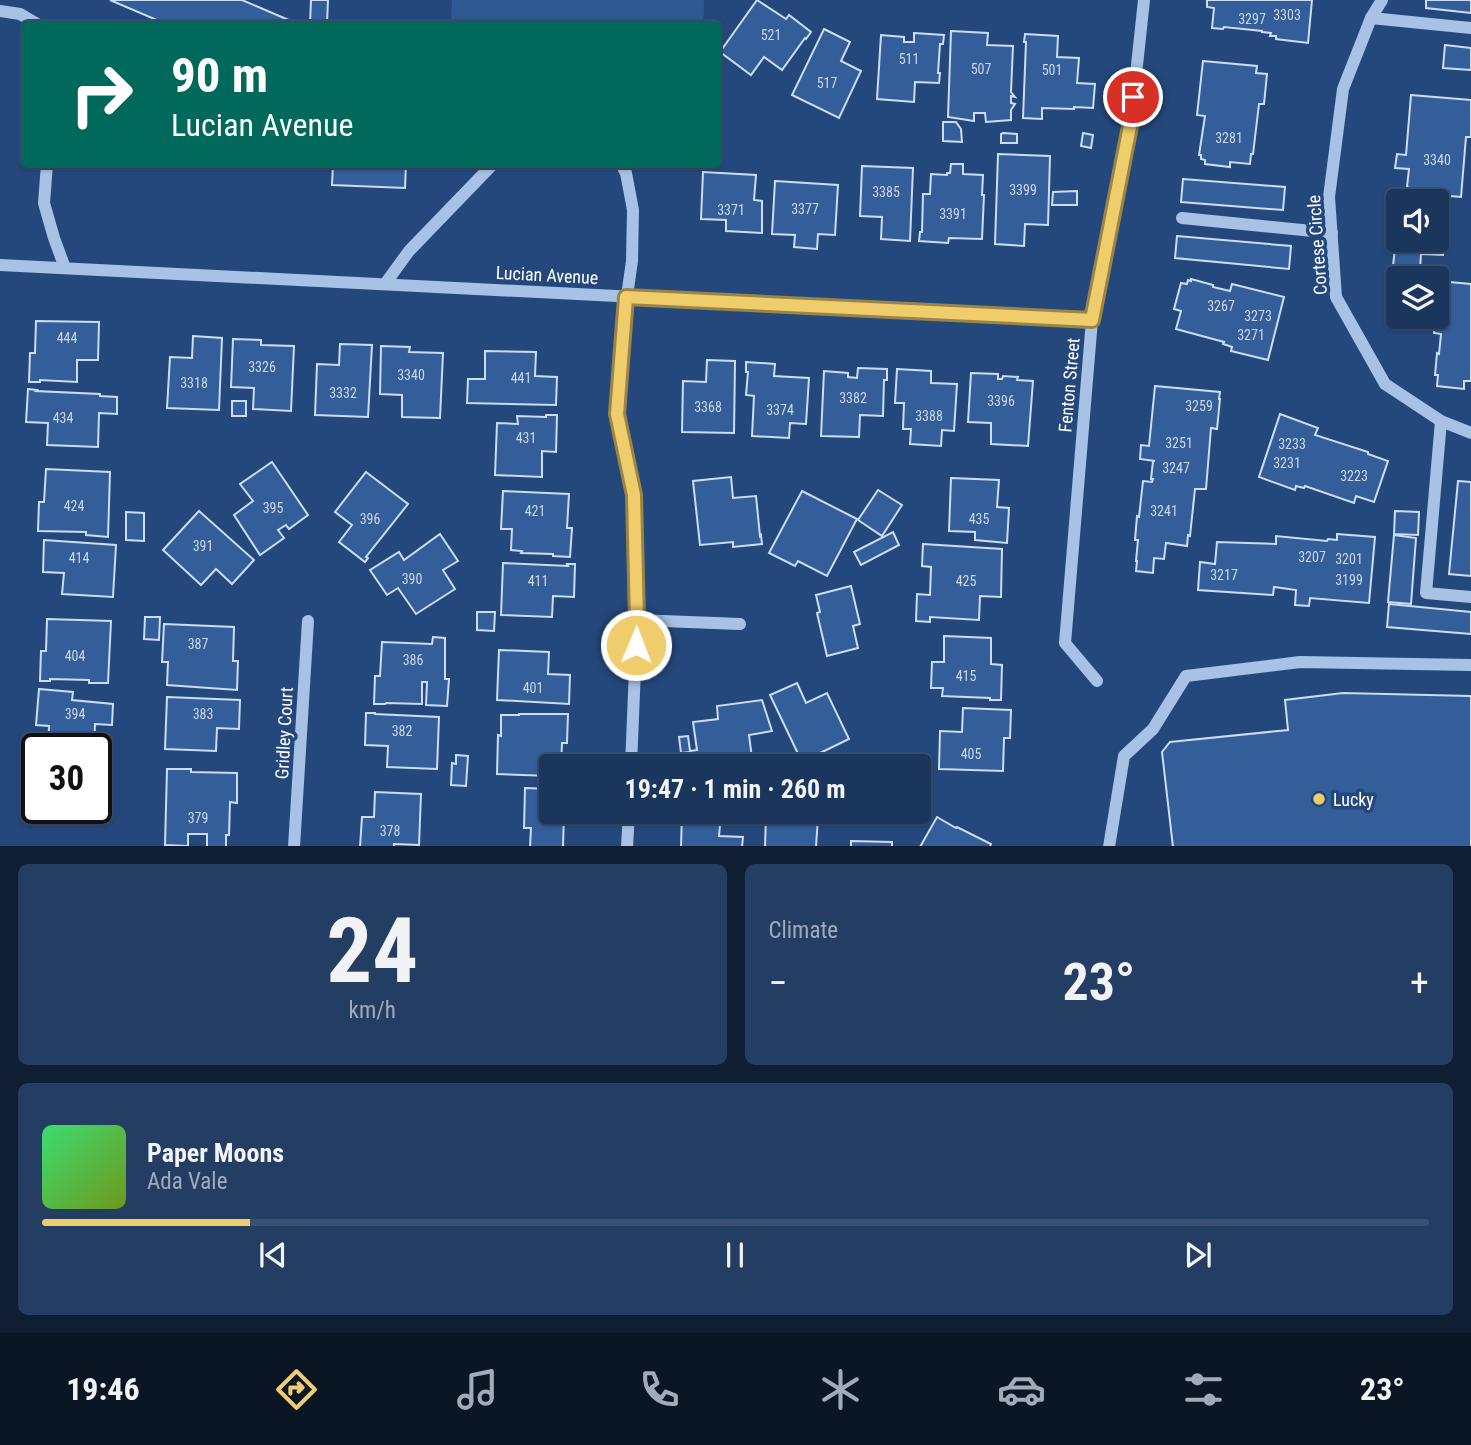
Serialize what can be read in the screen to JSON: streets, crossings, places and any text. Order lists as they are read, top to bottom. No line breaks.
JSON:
{"streets":{"street":["Cortese Circle","Lucian Avenue","Fenton Street","Gridley Court"]},"crossings":[["Lucian Avenue","Fenton Street"]],"places":["Lucky"],"house_numbers":["3303","3297","521","511","507","501","517","3281","3340","3399","3385","3377","3371","3391","3267","3273","3271","444","3326","3340","441","3318","3332","3382","3396","3259","3368","3374","3388","434","431","3251","3233","3231","3247","3223","424","395","421","3241","396","435","391","3207","414","3201","3217","390","3199","411","425","387","404","386","415","401","394","383","382","405","379","378"],"page":{"turn":["90 m","Lucian Avenue"],"limit":"30","trip":"19:47 · 1 min · 260 m","tile":[["24","km/h"],"Climate"],"heat":["−","23°","+"],"song":["Paper Moons","Ada Vale"],"tabs":["19:46","23°"]}}
